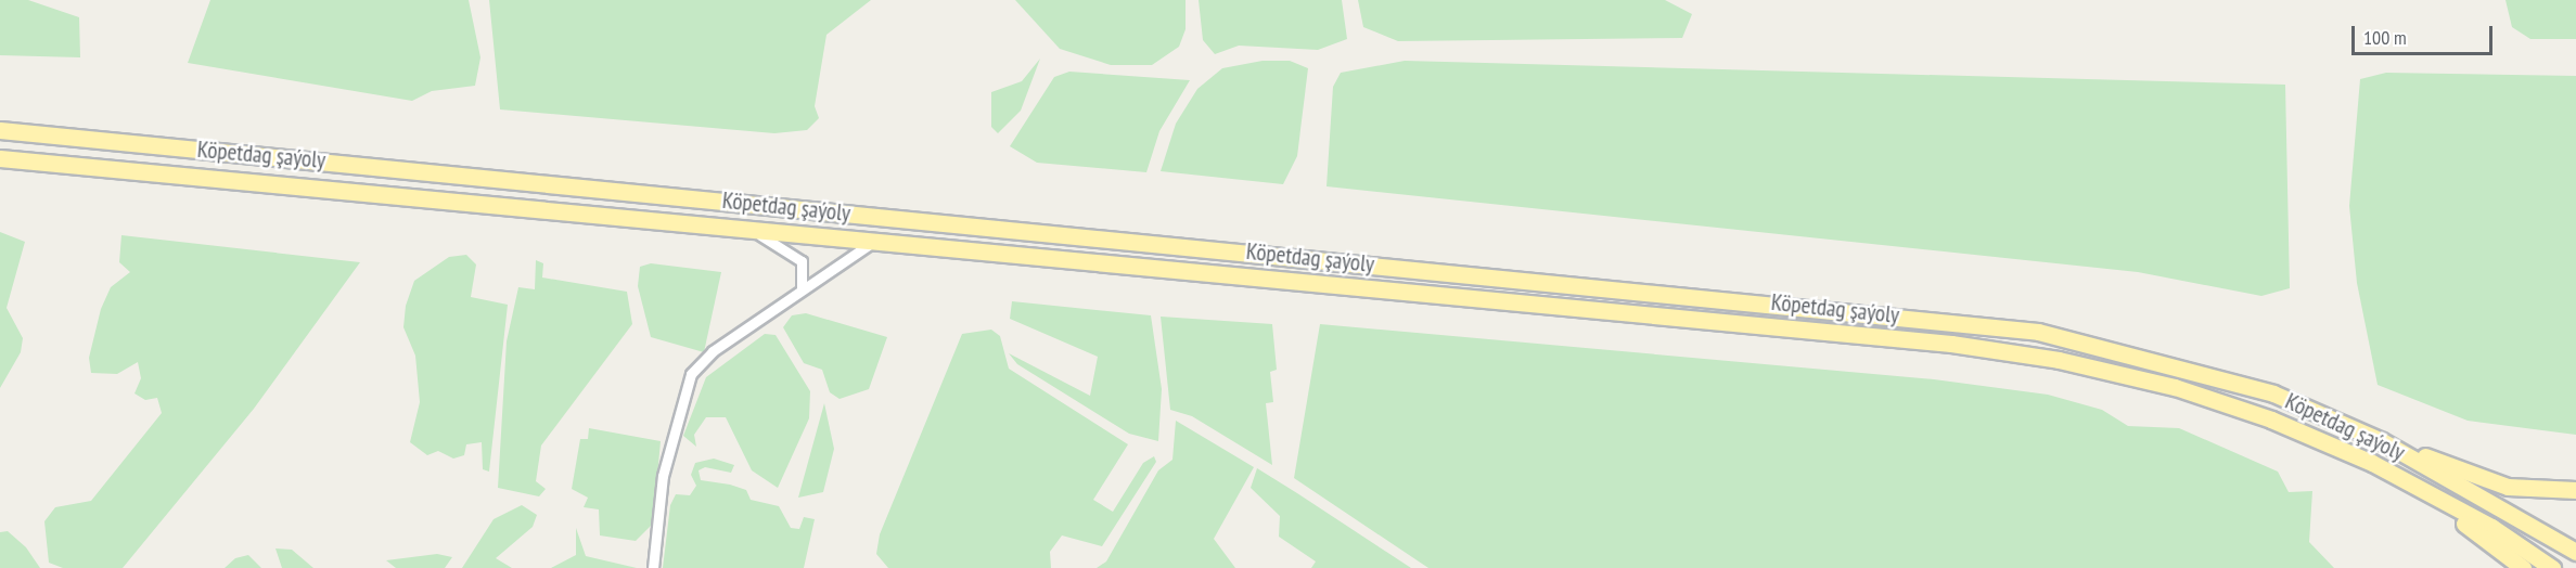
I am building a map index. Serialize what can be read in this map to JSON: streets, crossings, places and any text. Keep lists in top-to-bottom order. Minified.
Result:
{"streets":{"main road":["Köpetdag şaýoly"]},"scale_bar":"100 m"}
